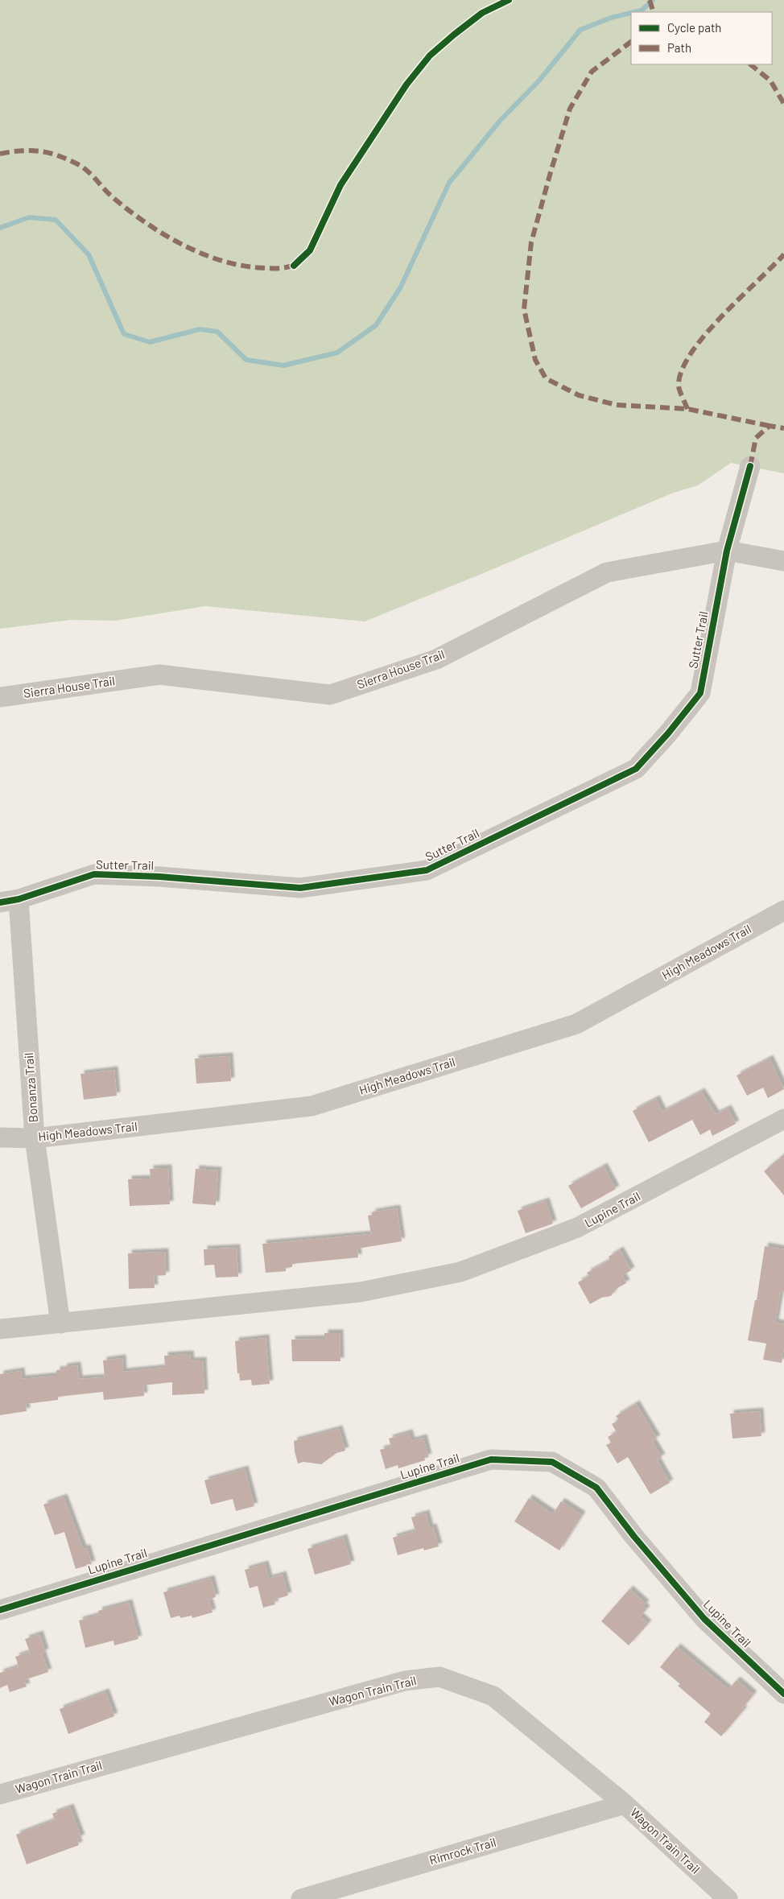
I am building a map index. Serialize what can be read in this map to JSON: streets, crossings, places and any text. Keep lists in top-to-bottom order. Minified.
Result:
{"streets":{"street":["Sutter Trail","Sierra House Trail","High Meadows Trail","Bonanza Trail","Lupine Trail","Wagon Train Trail","Rimrock Trail"]},"crossings":[["Sutter Trail","Sierra House Trail"],["Sutter Trail","Bonanza Trail"],["High Meadows Trail","Bonanza Trail"],["Bonanza Trail","Lupine Trail"],["Wagon Train Trail","Rimrock Trail"]],"legend":["Cycle path","Path"]}
